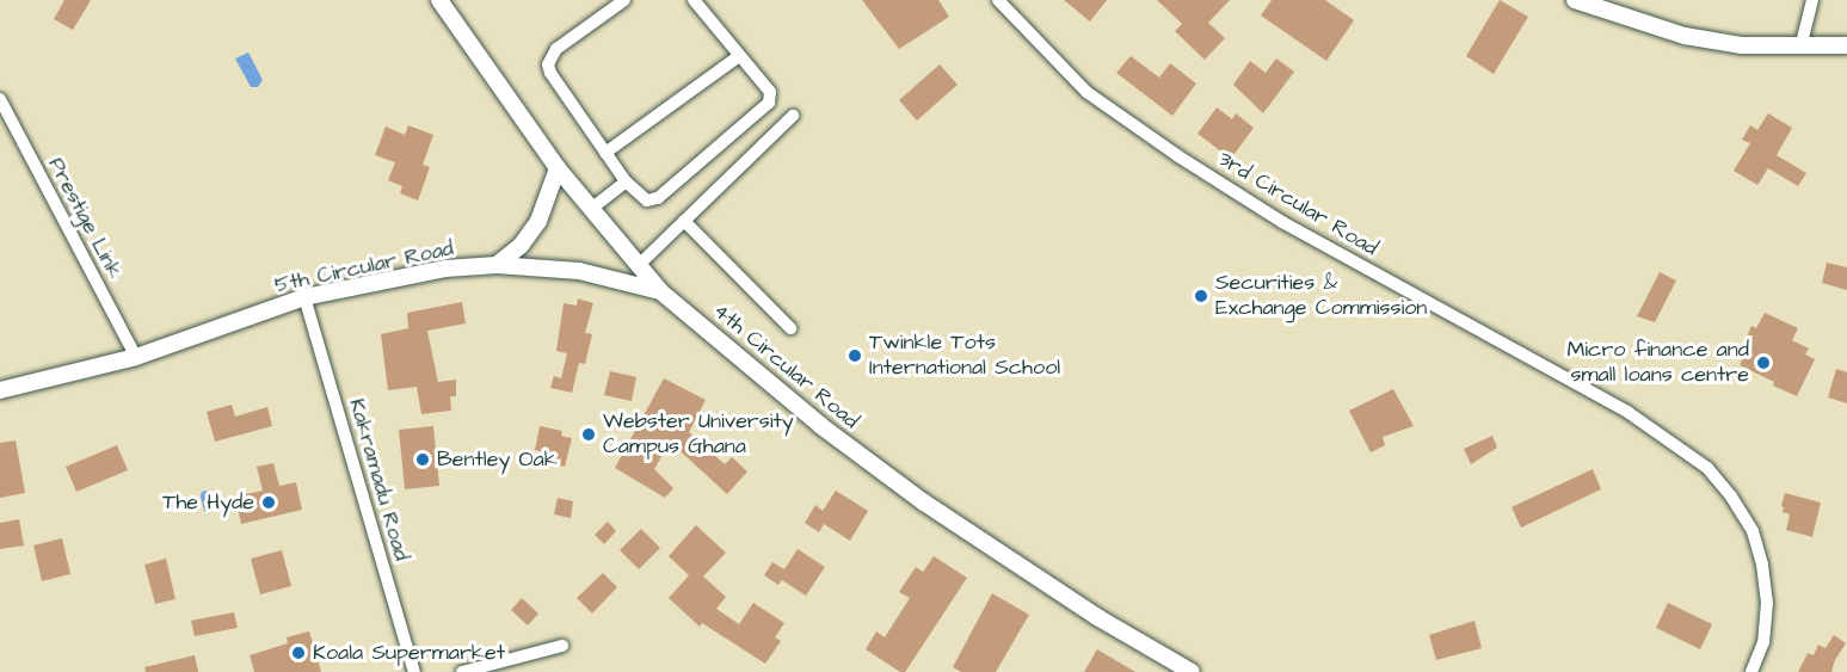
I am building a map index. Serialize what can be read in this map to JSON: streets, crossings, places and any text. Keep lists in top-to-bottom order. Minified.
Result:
{"streets":{"street":["3rd Circular Road","Prestige Link","5th Circular Road","4th Circular Road","Kakramadu Road"]},"crossings":[["Prestige Link","5th Circular Road"],["5th Circular Road","4th Circular Road"],["5th Circular Road","Kakramadu Road"]],"places":["Securities & Exchange Commission","Twinkle Tots International School","Micro finance and small loans centre","Webster University Campus Ghana","Bentley Oak","The Hyde","Koala Supermarket"]}
